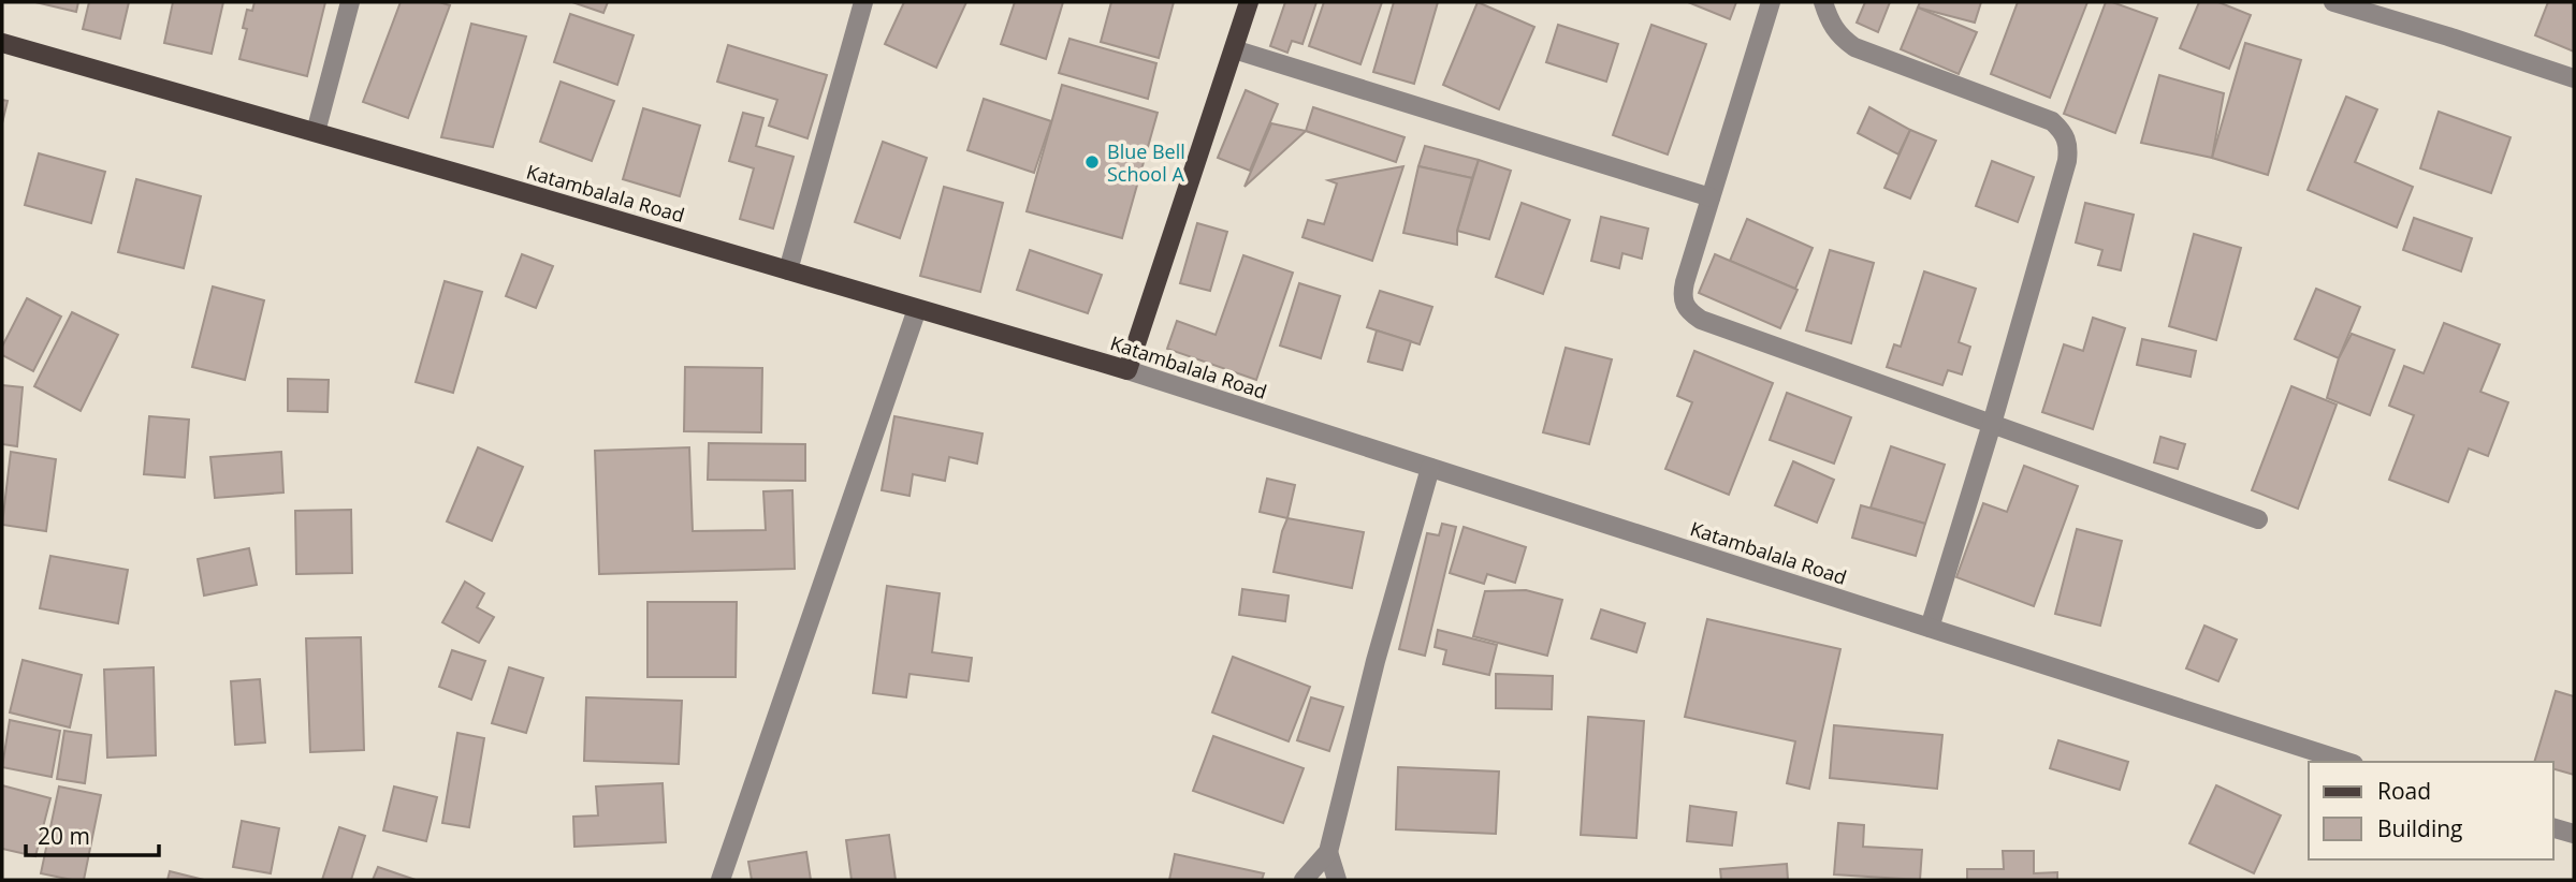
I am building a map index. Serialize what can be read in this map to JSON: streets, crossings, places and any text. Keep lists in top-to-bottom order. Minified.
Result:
{"streets":{"main road":["Katambalala Road"]},"places":["Blue Bell School A"],"legend":["Road","Building"],"scale_bar":"20 m"}
